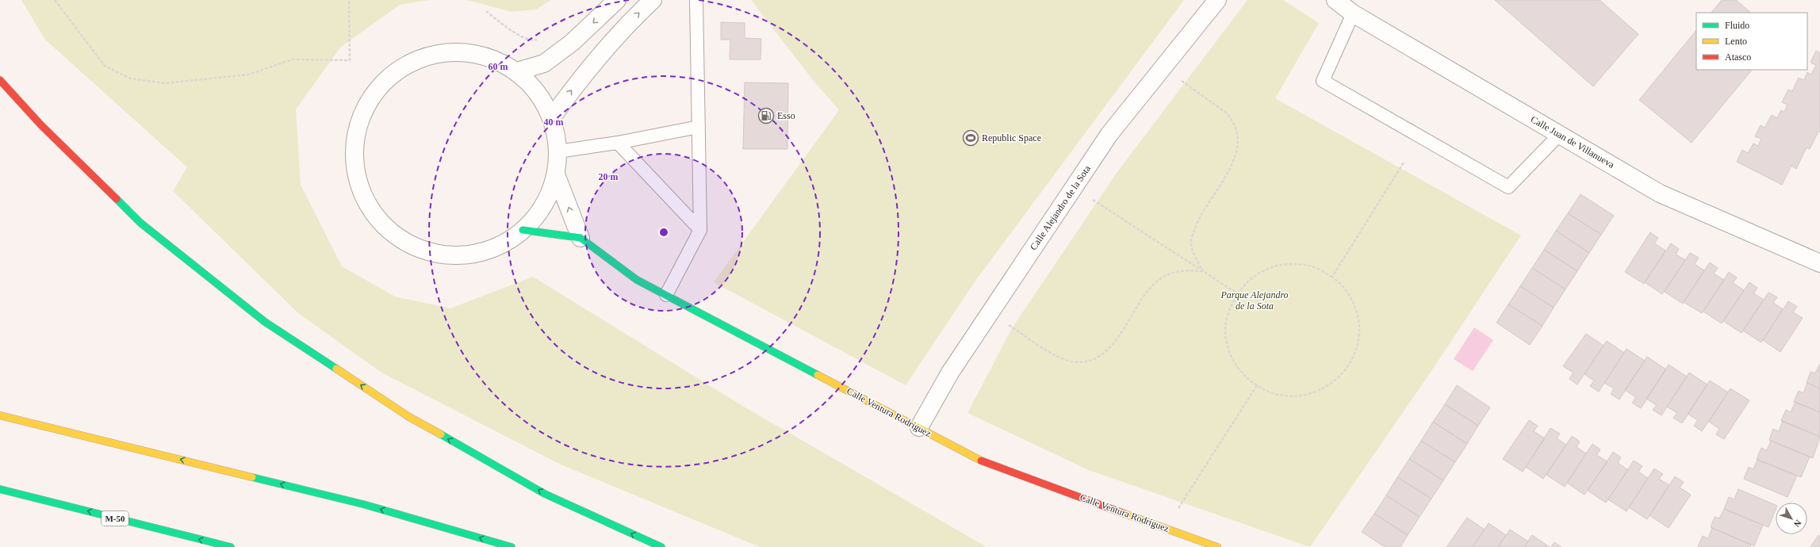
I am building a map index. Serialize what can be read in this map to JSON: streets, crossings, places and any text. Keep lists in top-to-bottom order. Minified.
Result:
{"streets":{"main road":["Calle Ventura Rodríguez","M-50"],"street":["Calle Juan de Villanueva","Calle Alejandro de la Sota"]},"crossings":[["Calle Alejandro de la Sota","Calle Ventura Rodríguez"]],"parks":["Parque Alejandro de la Sota"],"places":{"fuel station":["Esso"],"sports":["Republic Space"]},"legend":["Fluido","Lento","Atasco"],"north":"bottom right","rings":["60 m","40 m","20 m"]}
